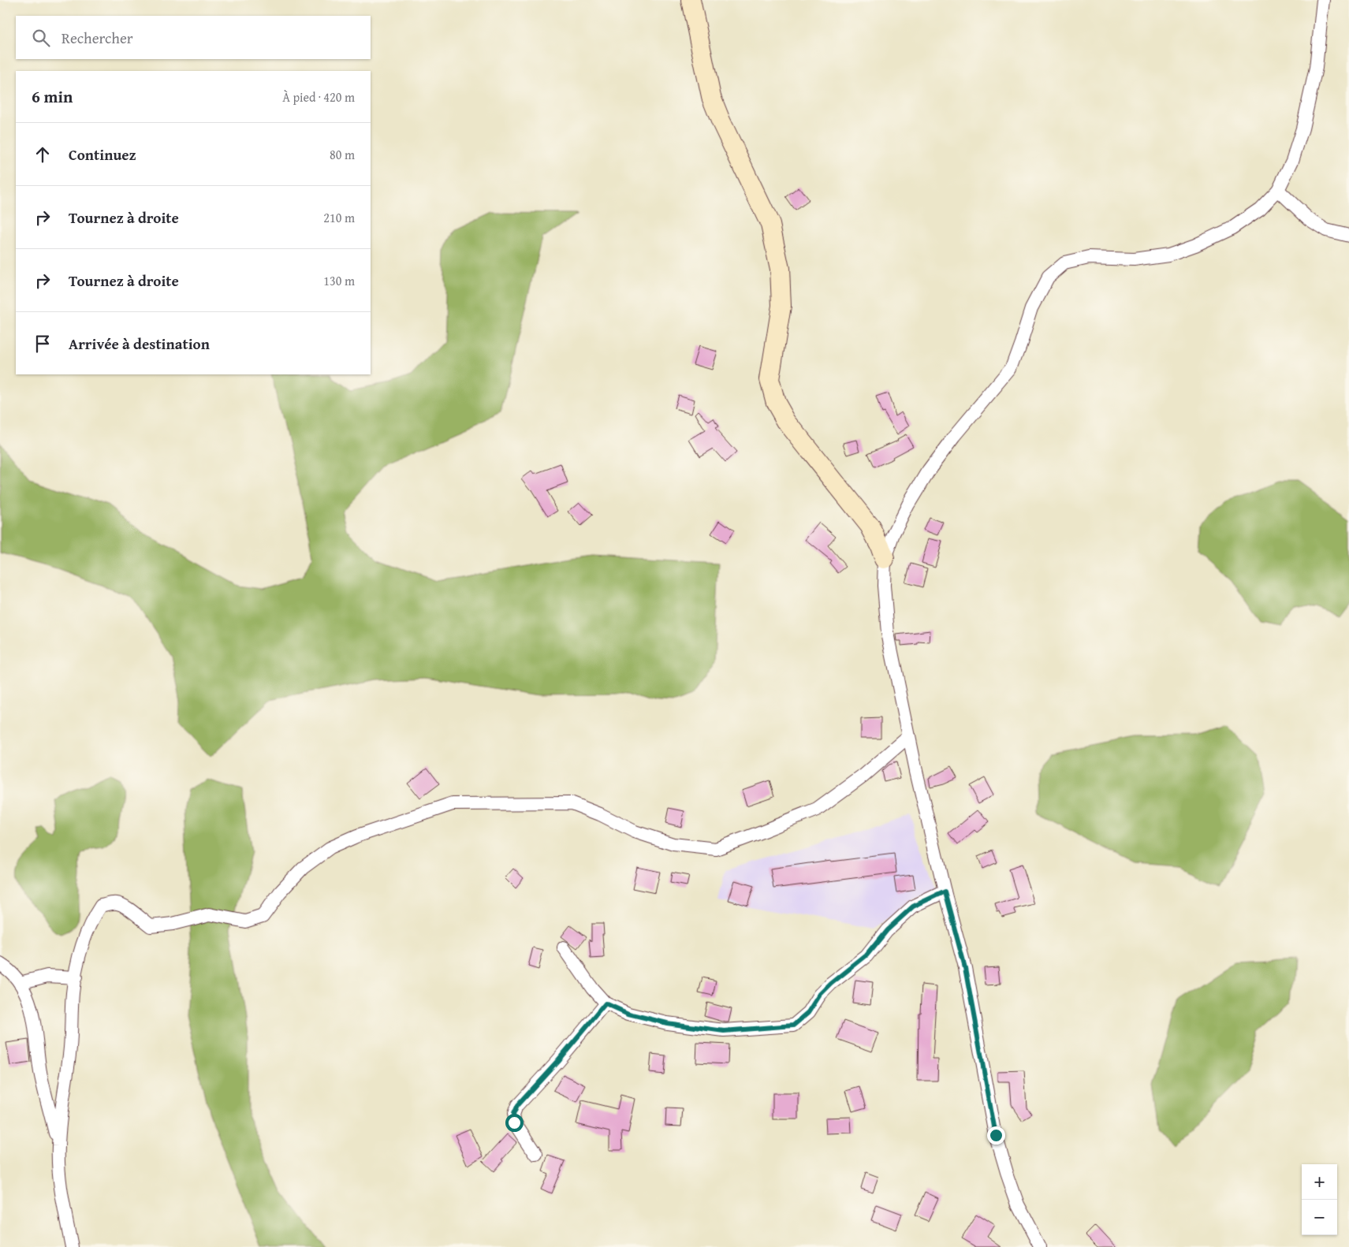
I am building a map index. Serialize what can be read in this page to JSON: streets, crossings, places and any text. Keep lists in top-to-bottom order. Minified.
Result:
{"page":{"search":"Rechercher","heading":["6 min","À pied · 420 m"],"list":[["Continuez","80 m"],["Tournez à droite","210 m"],["Tournez à droite","130 m"],"Arrivée à destination"],"map_buttons":["+","−"]}}
